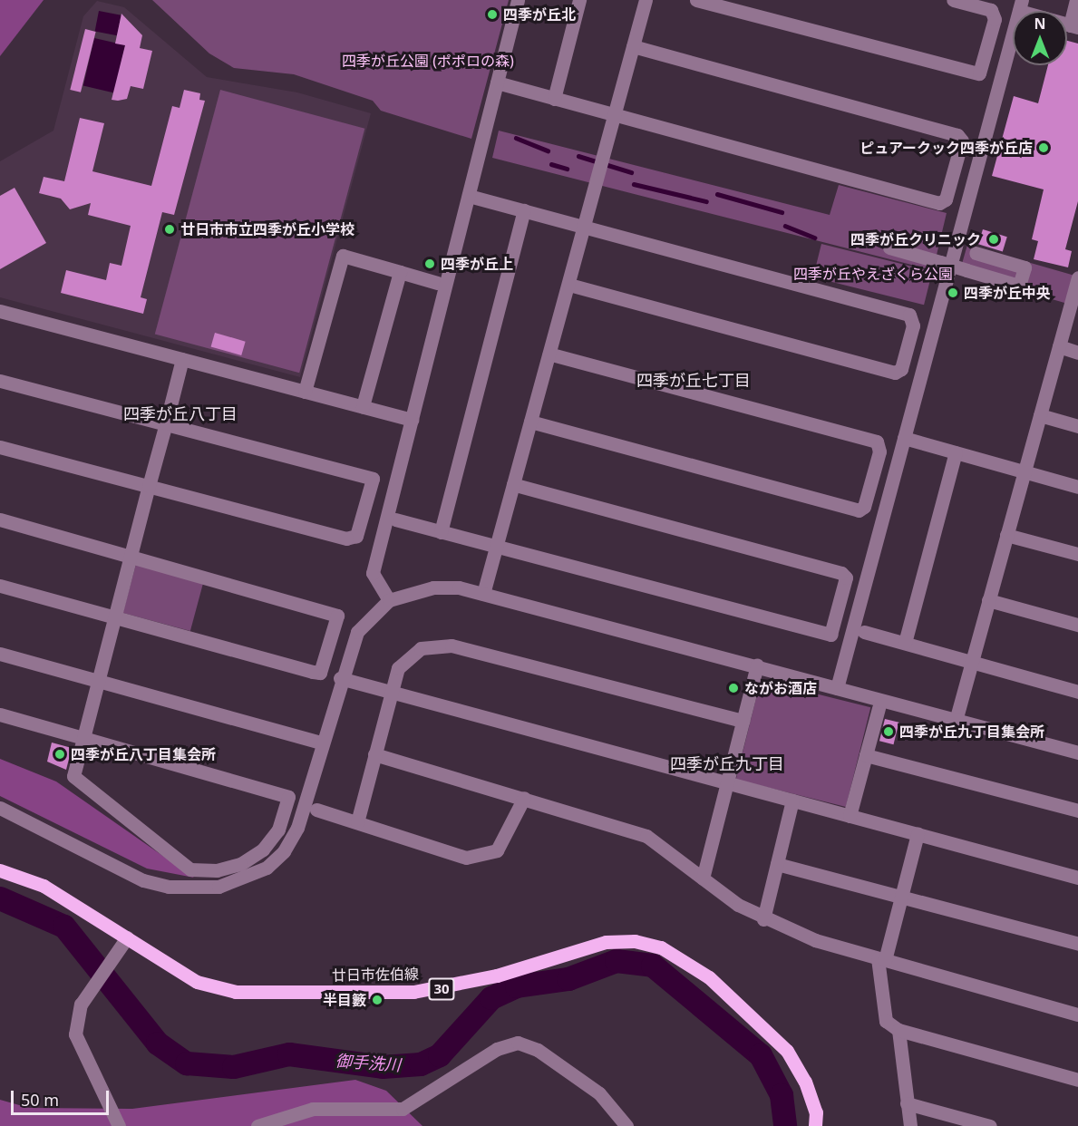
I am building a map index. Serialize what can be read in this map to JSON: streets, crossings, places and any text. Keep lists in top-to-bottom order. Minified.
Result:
{"streets":{"main road":["廿日市佐伯線","30"]},"districts":["四季が丘七丁目","四季が丘八丁目","四季が丘九丁目"],"water":["御手洗川"],"parks":["四季が丘公園 (ポポロの森)","四季が丘やえざくら公園"],"places":["四季が丘北","ピュアークック四季が丘店","廿日市市立四季が丘小学校","四季が丘クリニック","四季が丘上","四季が丘中央","ながお酒店","四季が丘九丁目集会所","四季が丘八丁目集会所","半目籔"],"scale_bar":"50 m","north":"top"}
